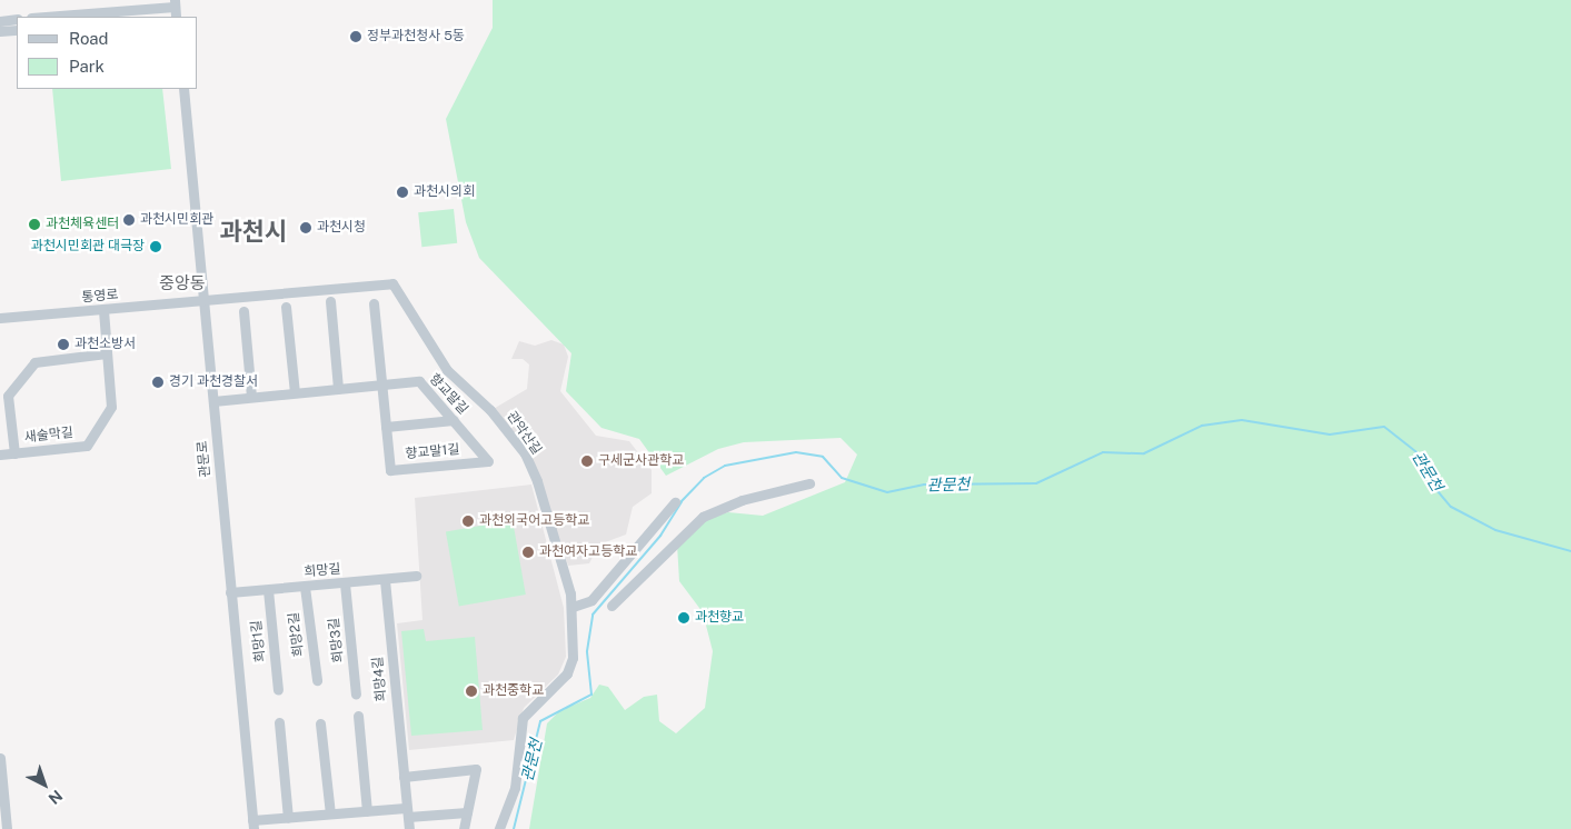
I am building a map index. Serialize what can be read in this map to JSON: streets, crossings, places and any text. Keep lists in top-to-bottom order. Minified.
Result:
{"streets":{"street":["통영로","향교말길","관악산길","새술막길","향교말1길","관문로","희망길","희망2길","희망3길","희망1길","희망4길"]},"crossings":[["통영로","관악산길"],["통영로","새술막길"],["통영로","관문로"],["향교말길","향교말1길"],["향교말길","관문로"],["관악산길","관문로"],["관문로","희망길"],["희망길","희망2길"],["희망길","희망3길"],["희망길","희망1길"],["희망길","희망4길"]],"districts":["과천시","중앙동"],"water":["관문천"],"places":["정부과천청사 5동","과천시의회","과천시민회관","과천체육센터","과천시청","과천시민회관 대극장","과천소방서","경기 과천경찰서","구세군사관학교","과천외국어고등학교","과천여자고등학교","과천향교","과천중학교"],"legend":["Road","Park"],"north":"bottom right"}
